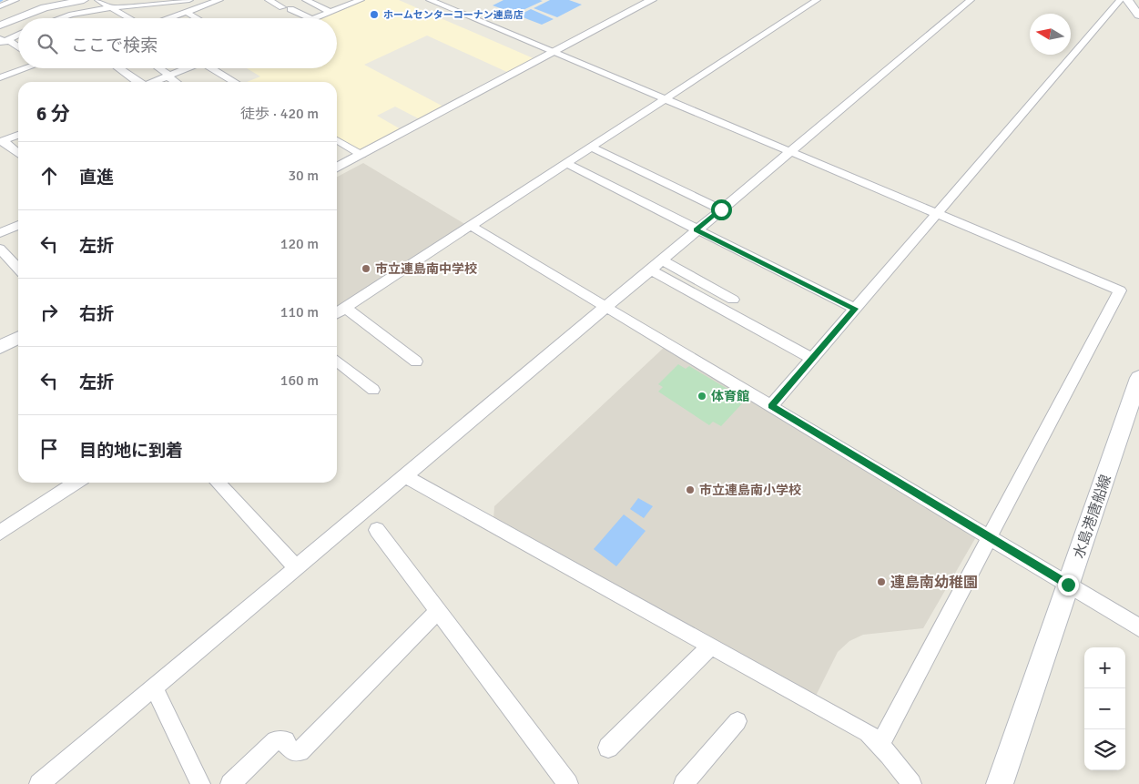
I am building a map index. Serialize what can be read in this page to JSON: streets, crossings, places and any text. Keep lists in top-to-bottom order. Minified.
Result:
{"streets":{"main road":["水島港唐船線"]},"places":["ホームセンターコーナン連島店","市立連島南中学校","体育館","市立連島南小学校","連島南幼稚園"],"north":"left","page":{"search":"ここで検索","heading":["6 分","徒歩 · 420 m"],"list":[["直進","30 m"],["左折","120 m"],["右折","110 m"],["左折","160 m"],"目的地に到着"],"map_buttons":["+","−"]}}
